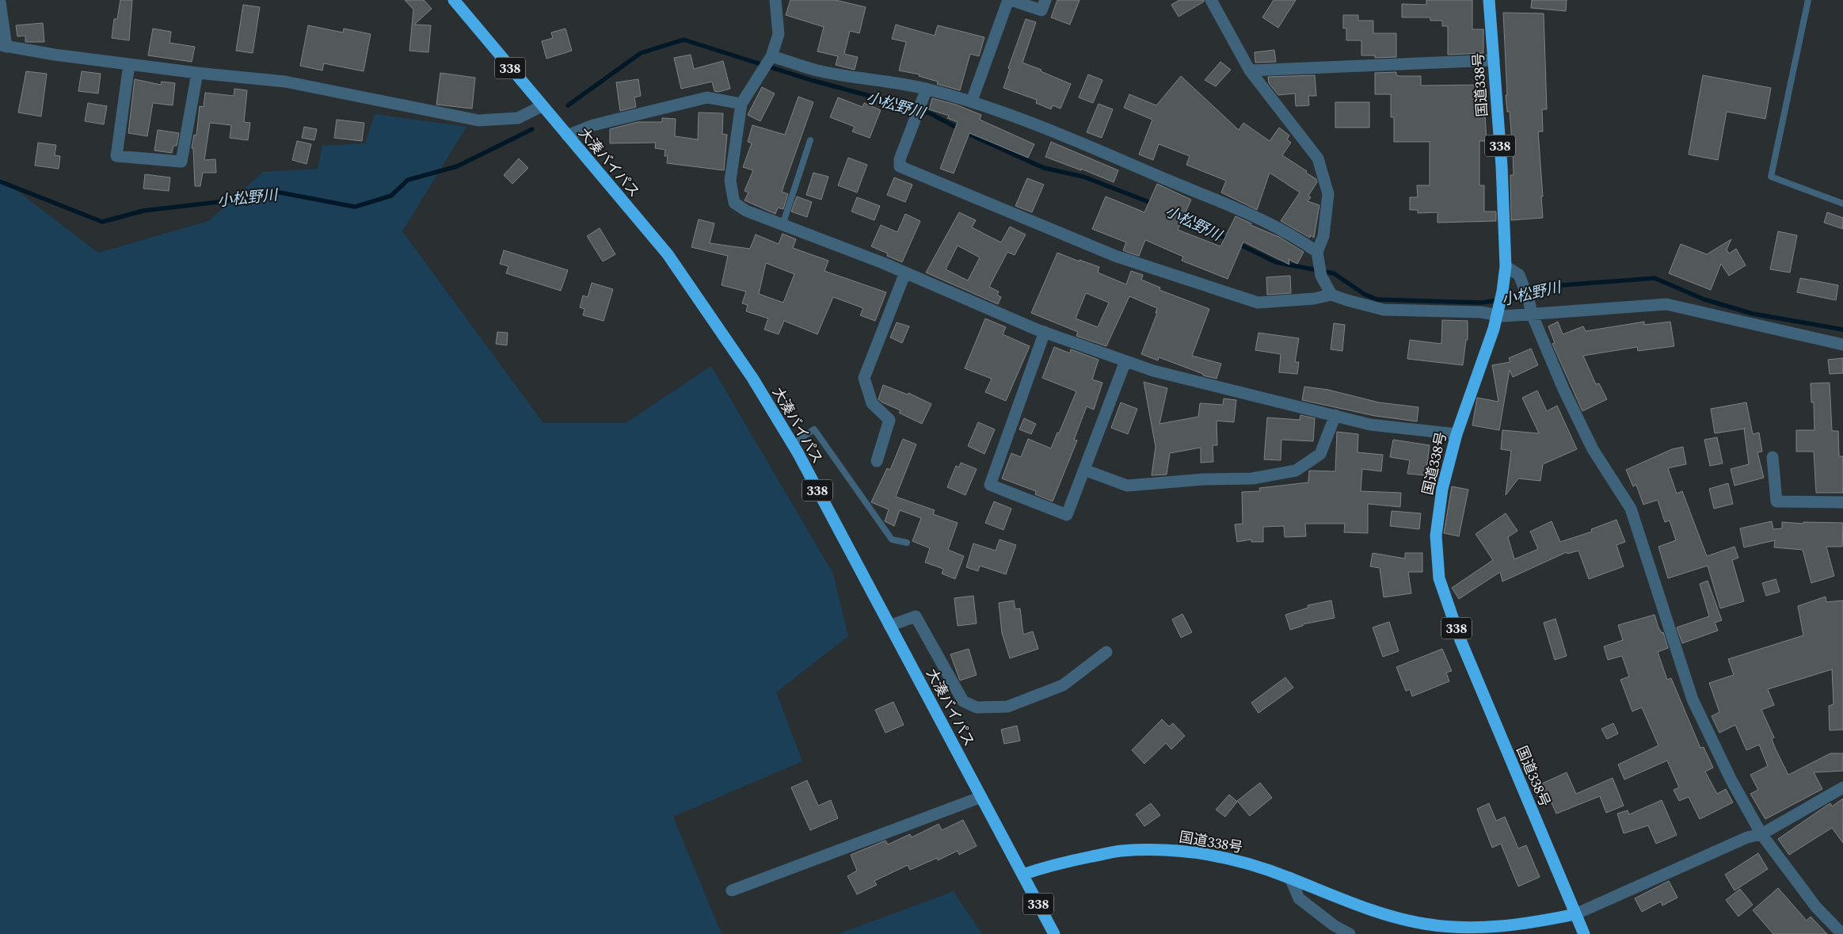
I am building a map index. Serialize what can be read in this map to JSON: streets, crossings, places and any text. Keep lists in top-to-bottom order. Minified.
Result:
{"streets":{"highway":["338","国道338号","大湊バイパス"]},"crossings":[["国道338号","大湊バイパス"]],"water":["小松野川"]}
